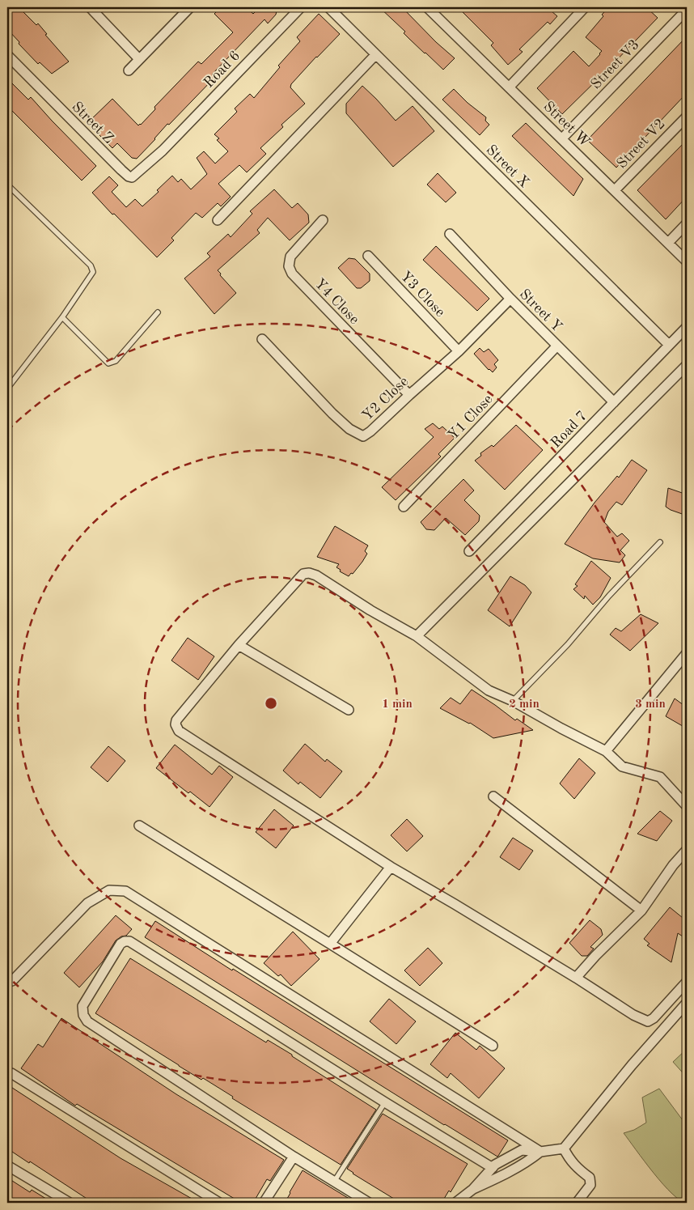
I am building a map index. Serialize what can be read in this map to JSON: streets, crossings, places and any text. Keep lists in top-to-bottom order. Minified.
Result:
{"streets":{"street":["Street V3","Road 6","Street Z","Street W","Street V2","Street X","Y3 Close","Y4 Close","Street Y","Y2 Close","Y1 Close","Road 7"]},"crossings":[["Street V3","Street W"],["Road 6","Street Z"],["Street W","Street V2"],["Street X","Road 7"],["Y3 Close","Y2 Close"],["Y4 Close","Y2 Close"],["Street Y","Y2 Close"],["Street Y","Y1 Close"],["Street Y","Road 7"]],"rings":["1 min","2 min","3 min"]}
